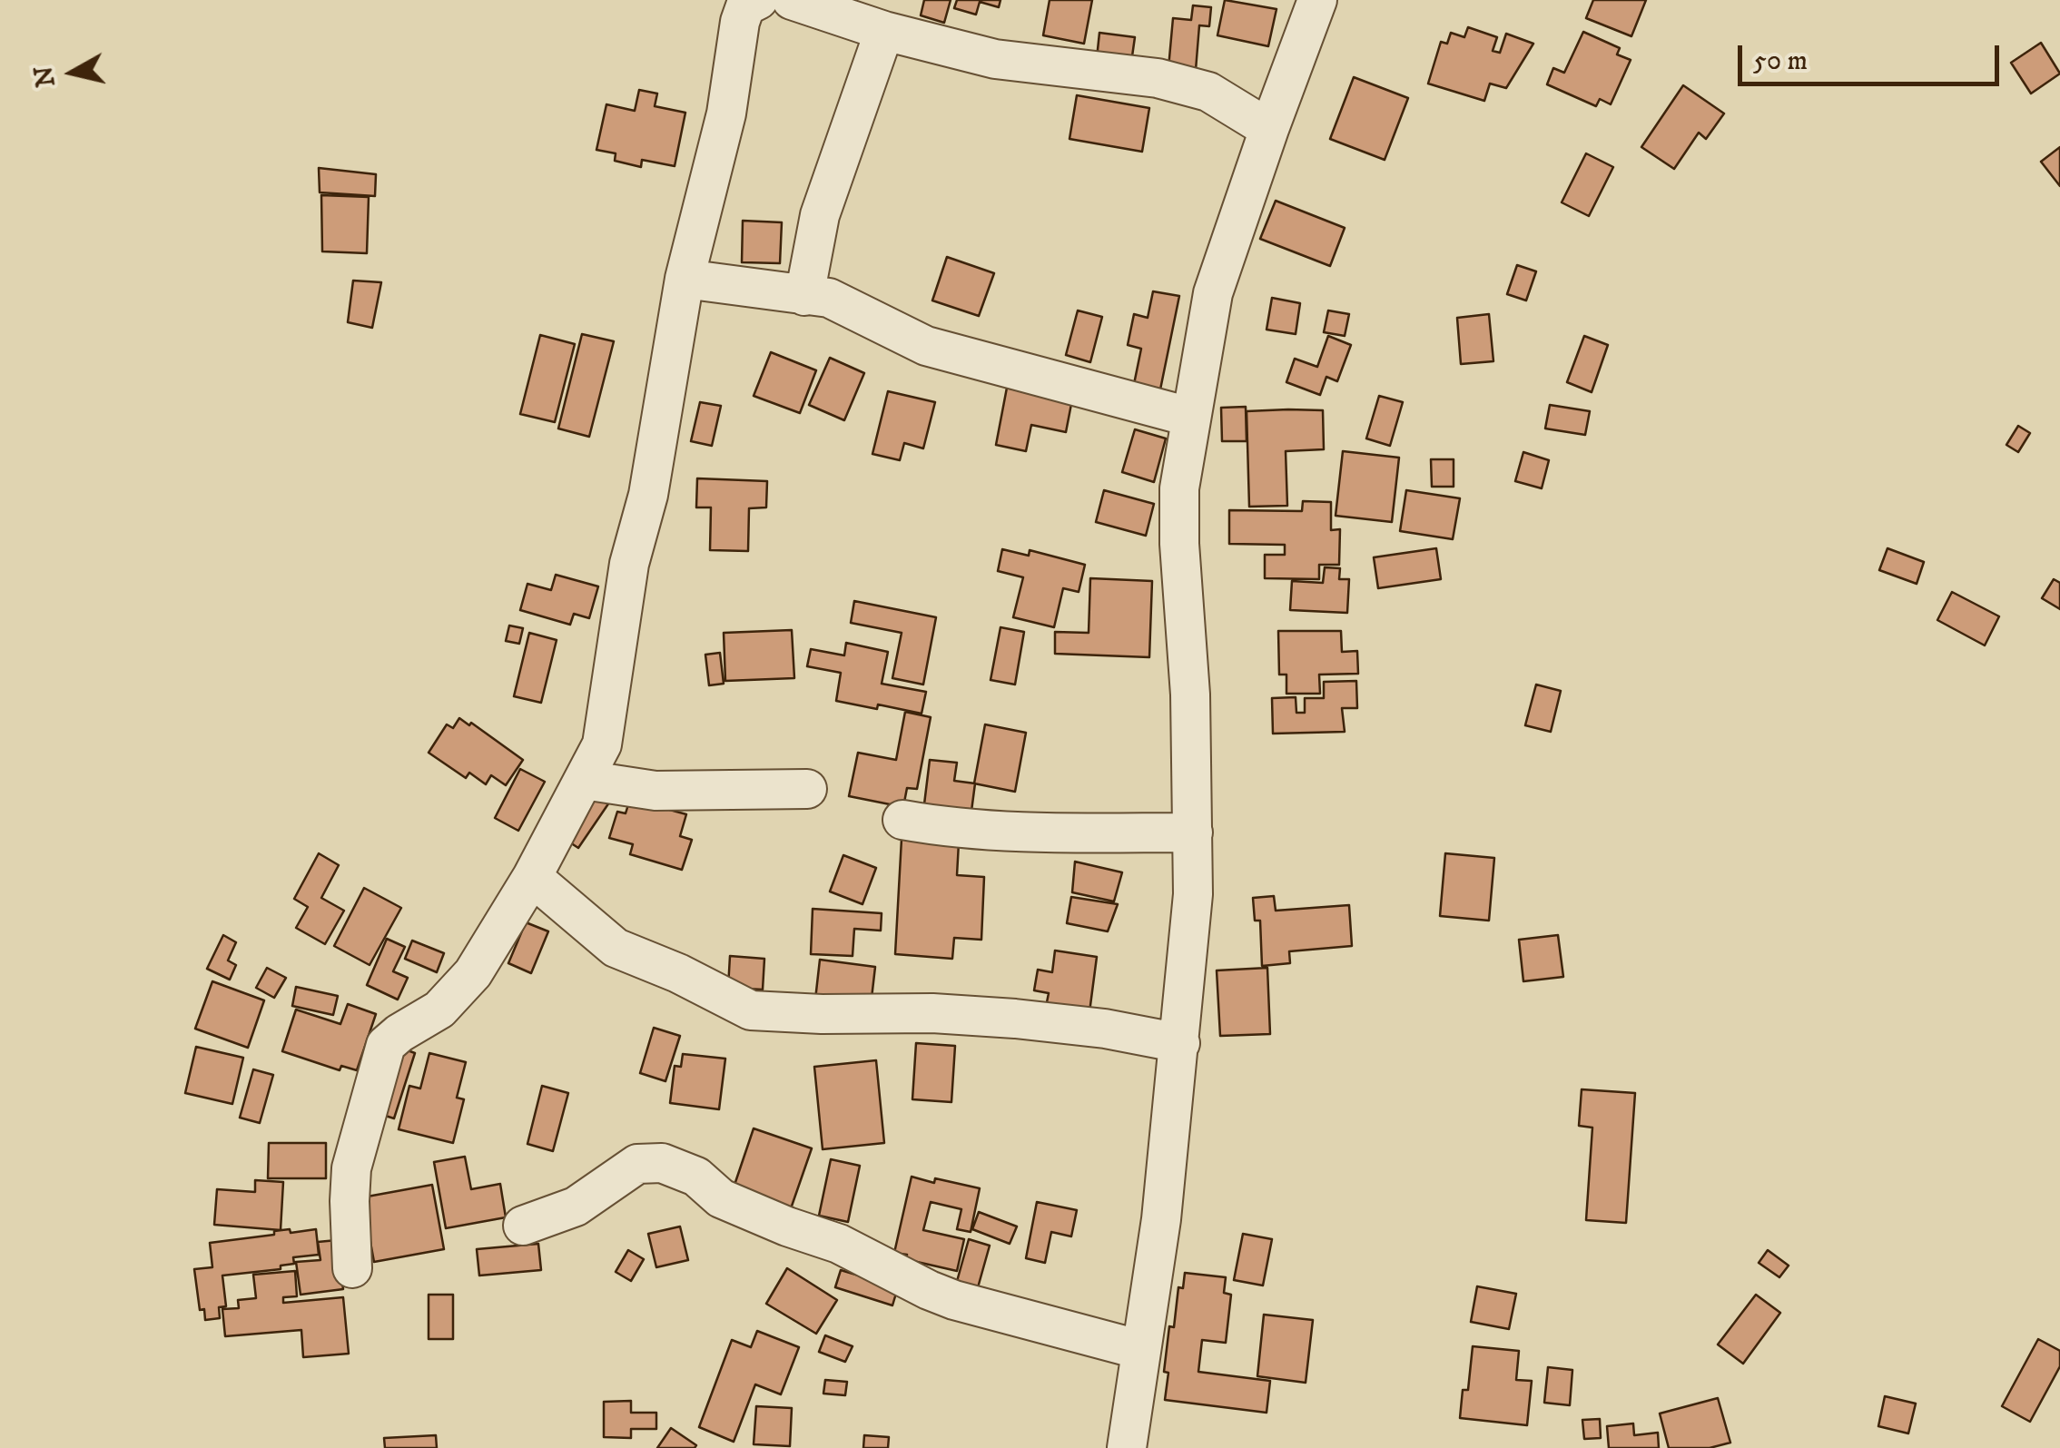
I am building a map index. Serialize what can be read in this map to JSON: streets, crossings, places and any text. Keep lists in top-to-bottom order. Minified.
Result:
{"scale_bar":"50 m","north":"left"}
